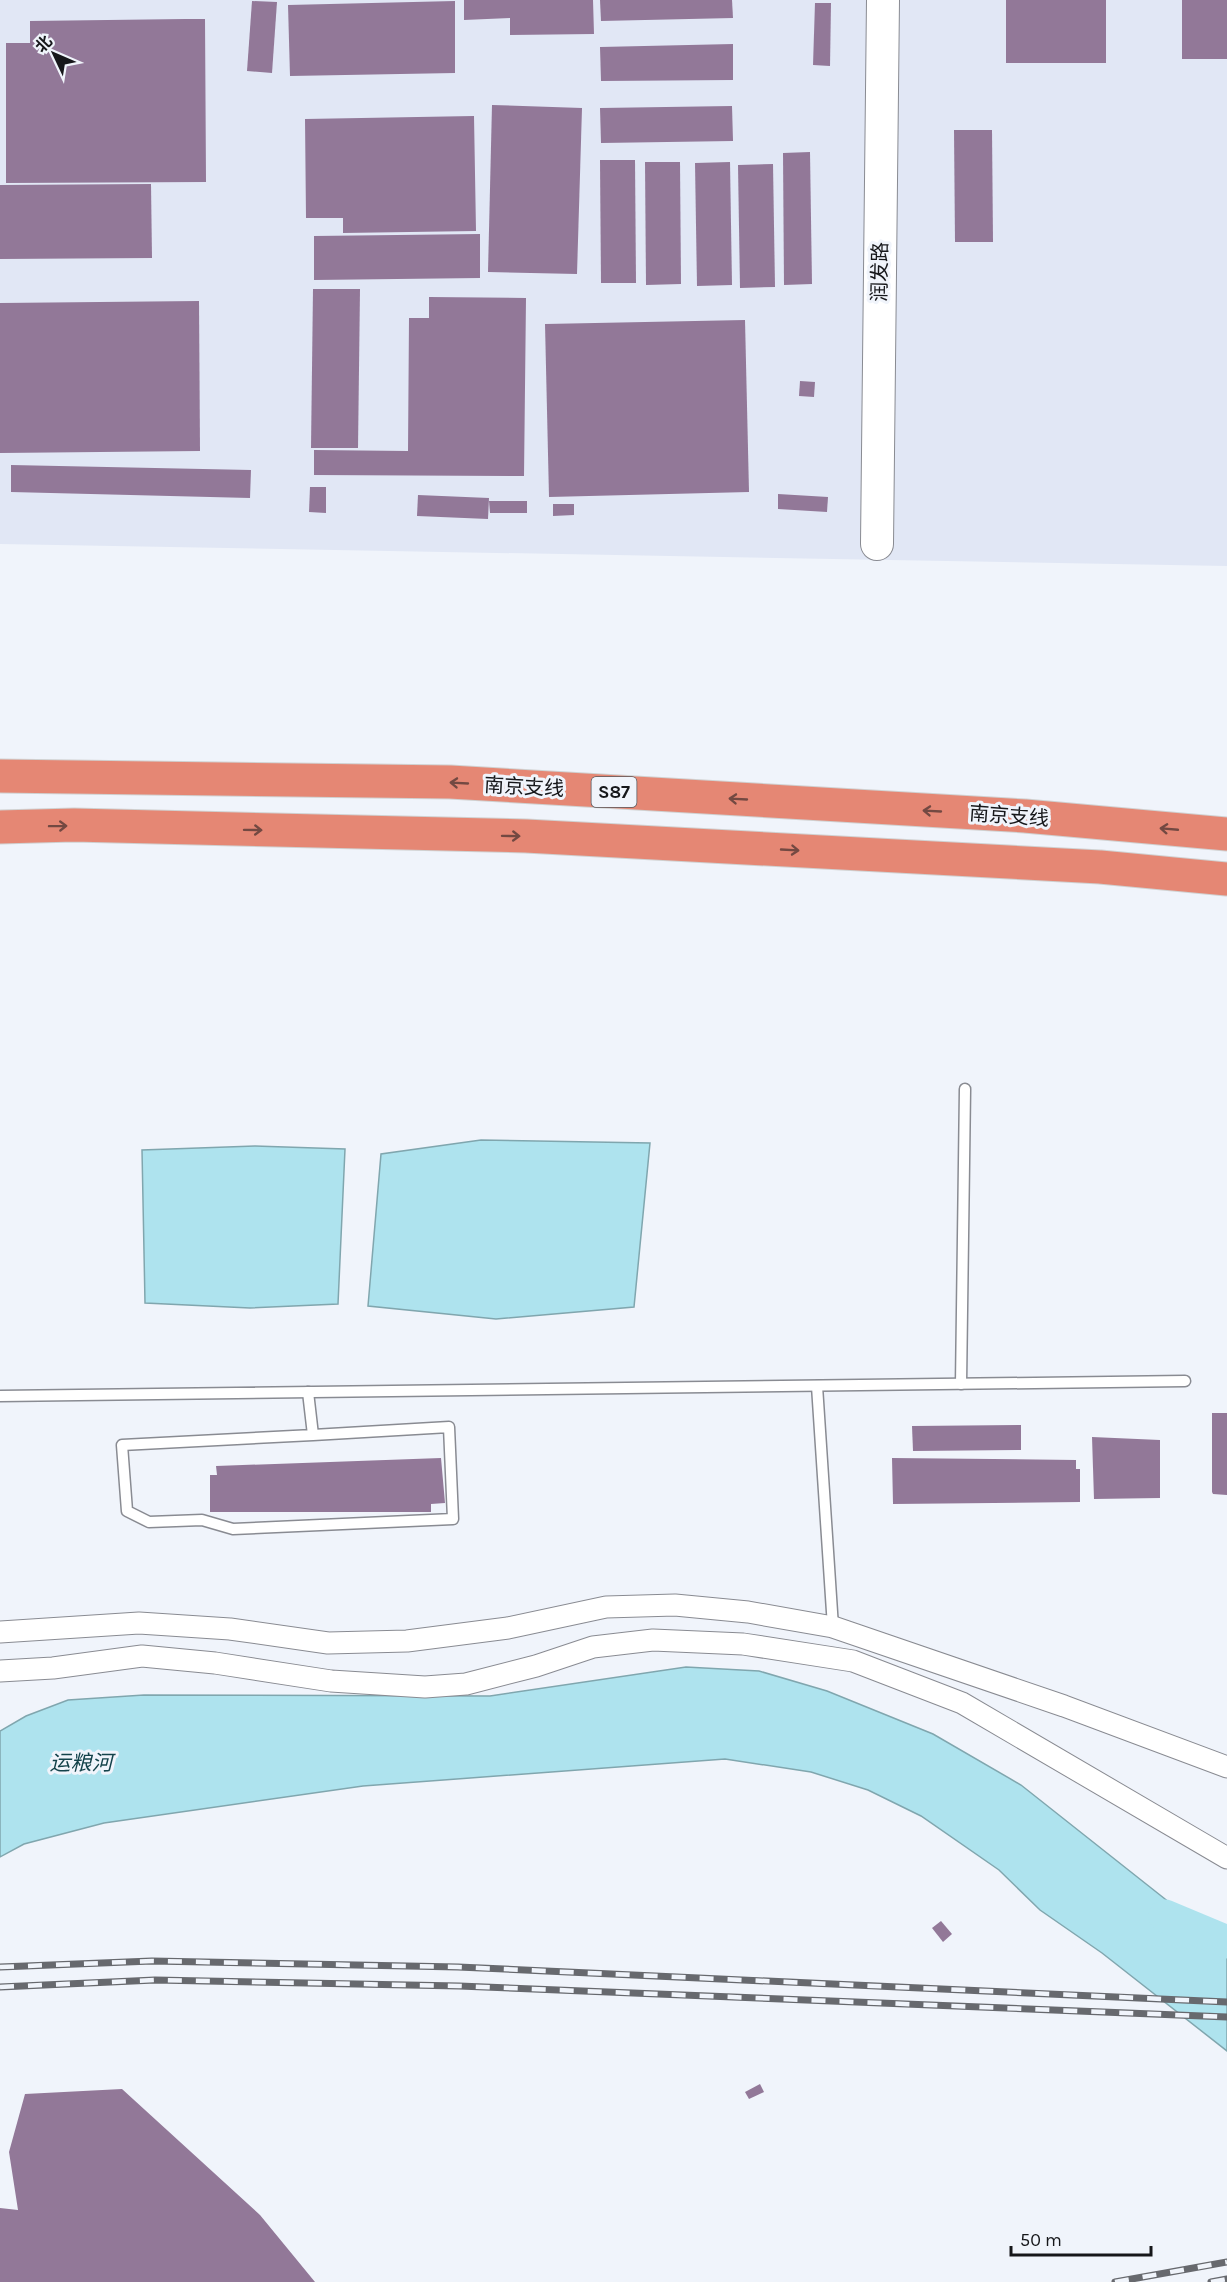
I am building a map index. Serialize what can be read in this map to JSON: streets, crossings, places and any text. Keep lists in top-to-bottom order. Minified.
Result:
{"streets":{"highway":["南京支线","S87"],"street":["润发路"]},"water":["运粮河"],"scale_bar":"50 m","north":"top left"}
